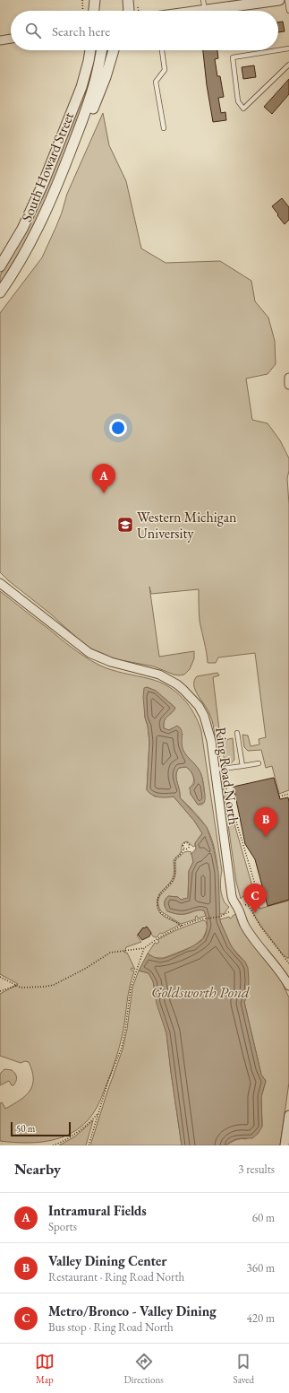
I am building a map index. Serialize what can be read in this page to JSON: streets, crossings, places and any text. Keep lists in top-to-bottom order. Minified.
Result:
{"streets":{"street":["South Howard Street","Ring Road North"]},"water":["Goldsworth Pond"],"places":{"school or university":["Western Michigan University"]},"scale_bar":"50 m","page":{"search":"Search here","pins":["A","B","C"],"scale":"50 m","heading":["Nearby","3 results"],"list":[{"mark":"A","name":"Intramural Fields","note":"Sports","value":"60 m"},{"mark":"B","name":"Valley Dining Center","note":"Restaurant · Ring Road North","value":"360 m"},{"mark":"C","name":"Metro/Bronco - Valley Dining","note":"Bus stop · Ring Road North","value":"420 m"}],"nav":["Map","Directions","Saved"]}}
